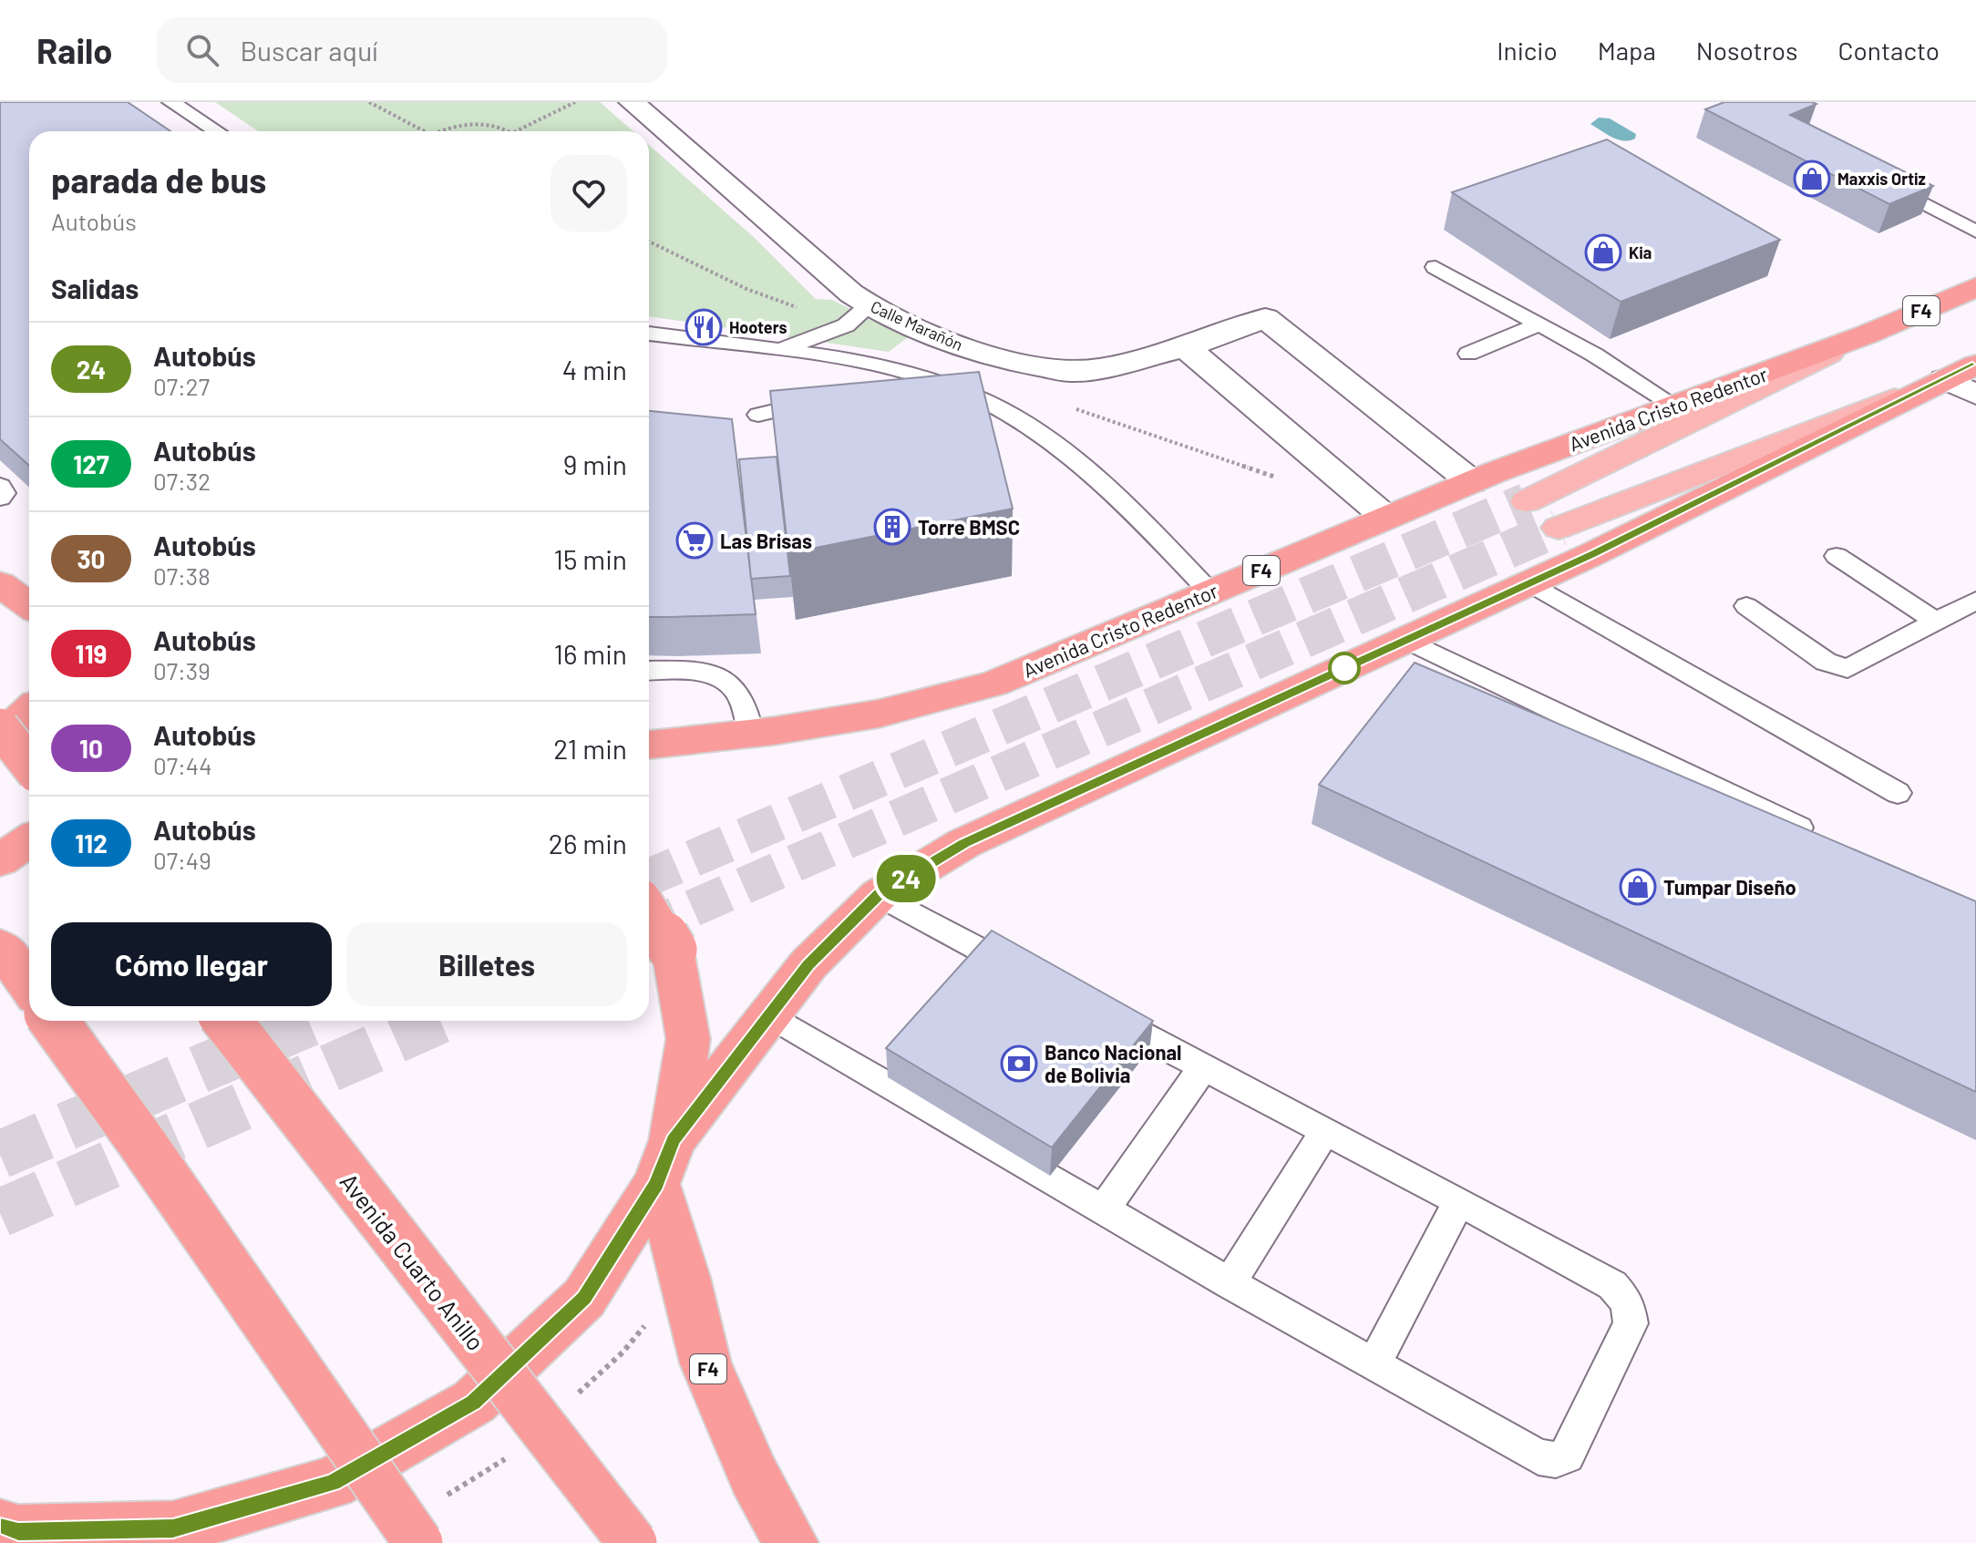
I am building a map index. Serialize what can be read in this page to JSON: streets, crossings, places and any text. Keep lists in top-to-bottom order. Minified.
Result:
{"streets":{"highway":["F4","Avenida Cristo Redentor","Avenida Cuarto Anillo"],"street":["Calle Marañón"]},"crossings":[["Calle Marañón","Avenida Cristo Redentor"]],"places":{"shop":["Maxxis Ortiz","Kia","Tumpar Diseño"],"restaurant":["Hooters"],"building":["Torre BMSC"],"supermarket":["Las Brisas"],"bank":["Banco Nacional de Bolivia"]},"lines":["bus line 24"],"page":{"header":"Railo","search":"Buscar aquí","nav":["Inicio","Mapa","Nosotros","Contacto"],"on_map":"24","heading":[["parada de bus","Autobús"],"Salidas"],"list":[{"mark":"24","name":"Autobús","note":"07:27","value":"4 min"},{"mark":"127","name":"Autobús","note":"07:32","value":"9 min"},{"mark":"30","name":"Autobús","note":"07:38","value":"15 min"},{"mark":"119","name":"Autobús","note":"07:39","value":"16 min"},{"mark":"10","name":"Autobús","note":"07:44","value":"21 min"},{"mark":"112","name":"Autobús","note":"07:49","value":"26 min"}],"buttons":["Cómo llegar","Billetes"]}}
